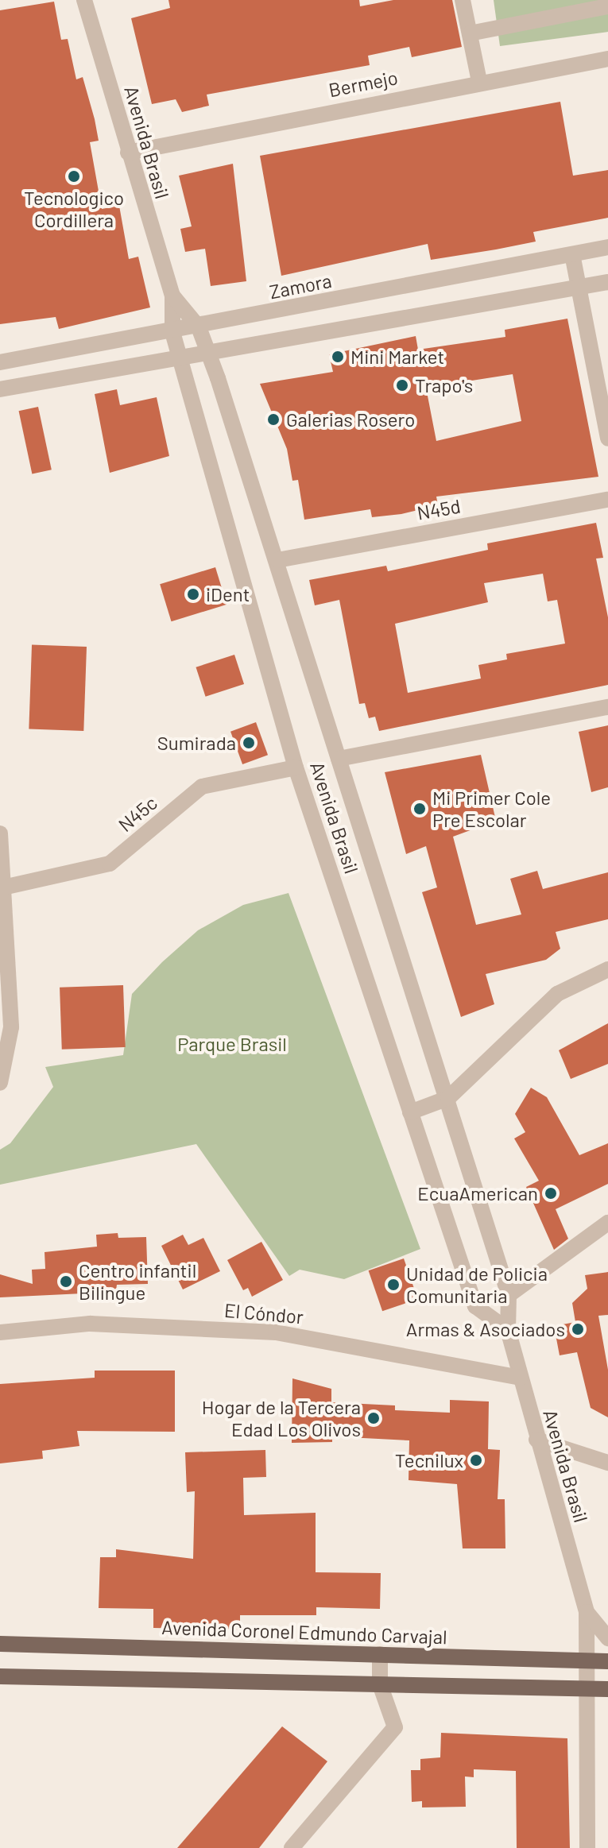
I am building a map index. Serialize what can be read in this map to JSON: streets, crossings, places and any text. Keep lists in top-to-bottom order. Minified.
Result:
{"streets":{"main road":["Avenida Coronel Edmundo Carvajal"],"street":["Bermejo","Avenida Brasil","Zamora","N45d","N45c","El Cóndor"]},"crossings":[["Bermejo","Avenida Brasil"],["Avenida Brasil","Zamora"],["Avenida Brasil","N45d"],["Avenida Brasil","N45c"],["Avenida Brasil","El Cóndor"],["Avenida Brasil","Avenida Coronel Edmundo Carvajal"]],"parks":["Parque Brasil"],"places":["Tecnologico Cordillera","Mini Market","Trapo's","Galerias Rosero","iDent","Sumirada","Mi Primer Cole Pre Escolar","EcuaAmerican","Centro infantil Bilingue","Unidad de Policia Comunitaria","Armas & Asociados","Hogar de la Tercera Edad Los Olivos","Tecnilux"]}
